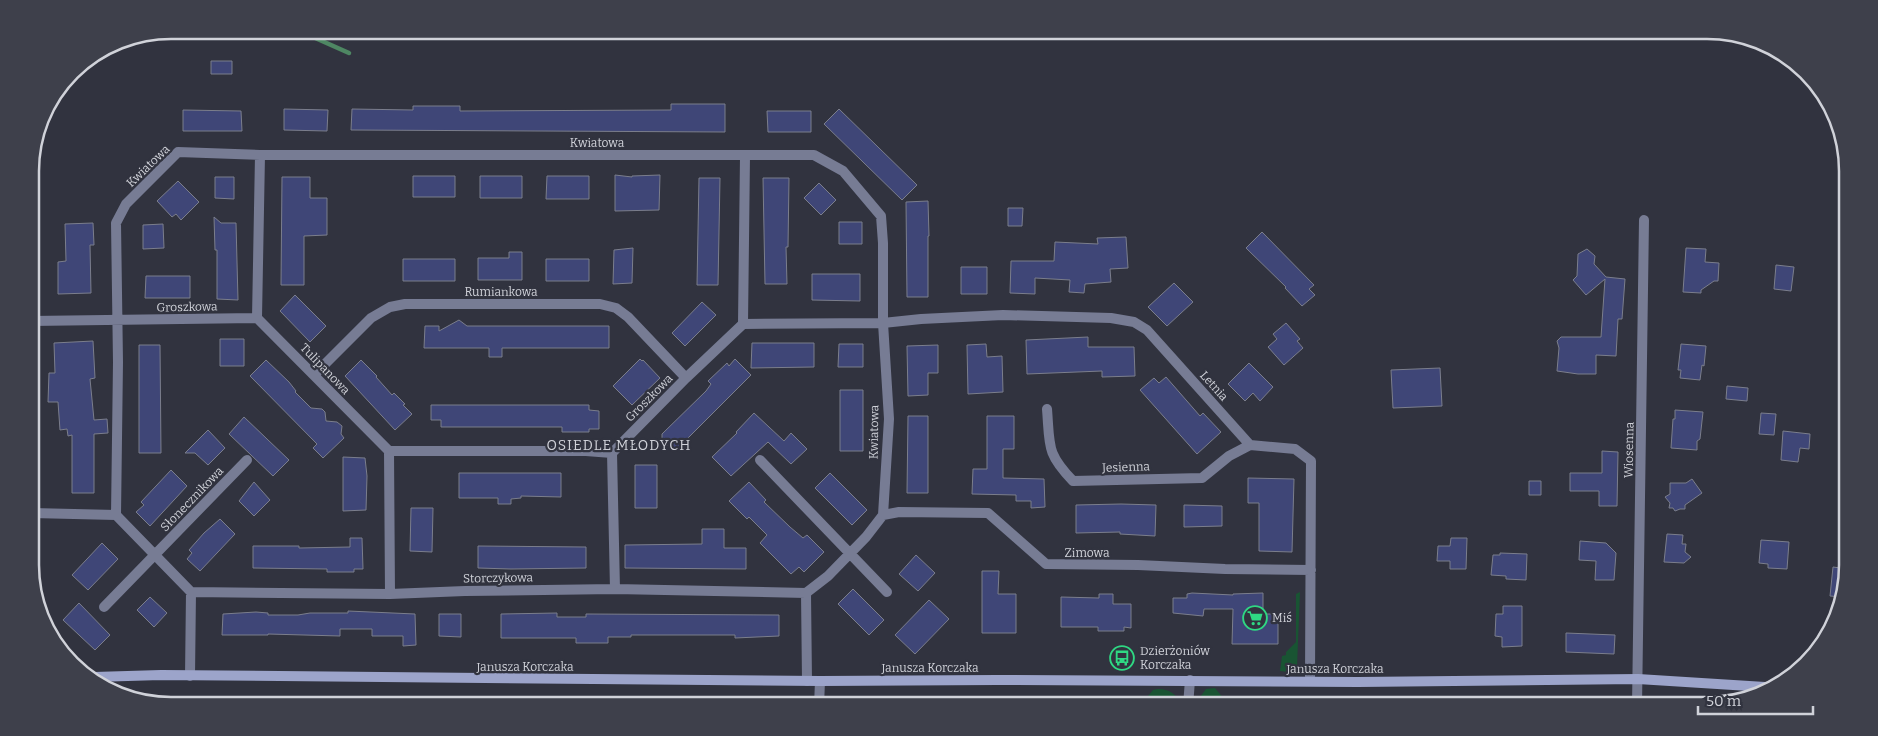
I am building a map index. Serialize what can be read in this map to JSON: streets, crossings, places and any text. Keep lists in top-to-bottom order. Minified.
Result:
{"streets":{"street":["Kwiatowa","Rumiankowa","Groszkowa","Tulipanowa","Letnia","Wiosenna","Jesienna","Słonecznikowa","Zimowa","Storczykowa","Janusza Korczaka"]},"crossings":[["Kwiatowa","Groszkowa"],["Kwiatowa","Letnia"],["Kwiatowa","Zimowa"],["Rumiankowa","Groszkowa"],["Rumiankowa","Tulipanowa"],["Groszkowa","Tulipanowa"],["Letnia","Jesienna"],["Wiosenna","Janusza Korczaka"]],"districts":["OSIEDLE MŁODYCH"],"places":{"supermarket":["Miś"],"bus stop":["Dzierżoniów Korczaka"]},"scale_bar":"50 m"}
